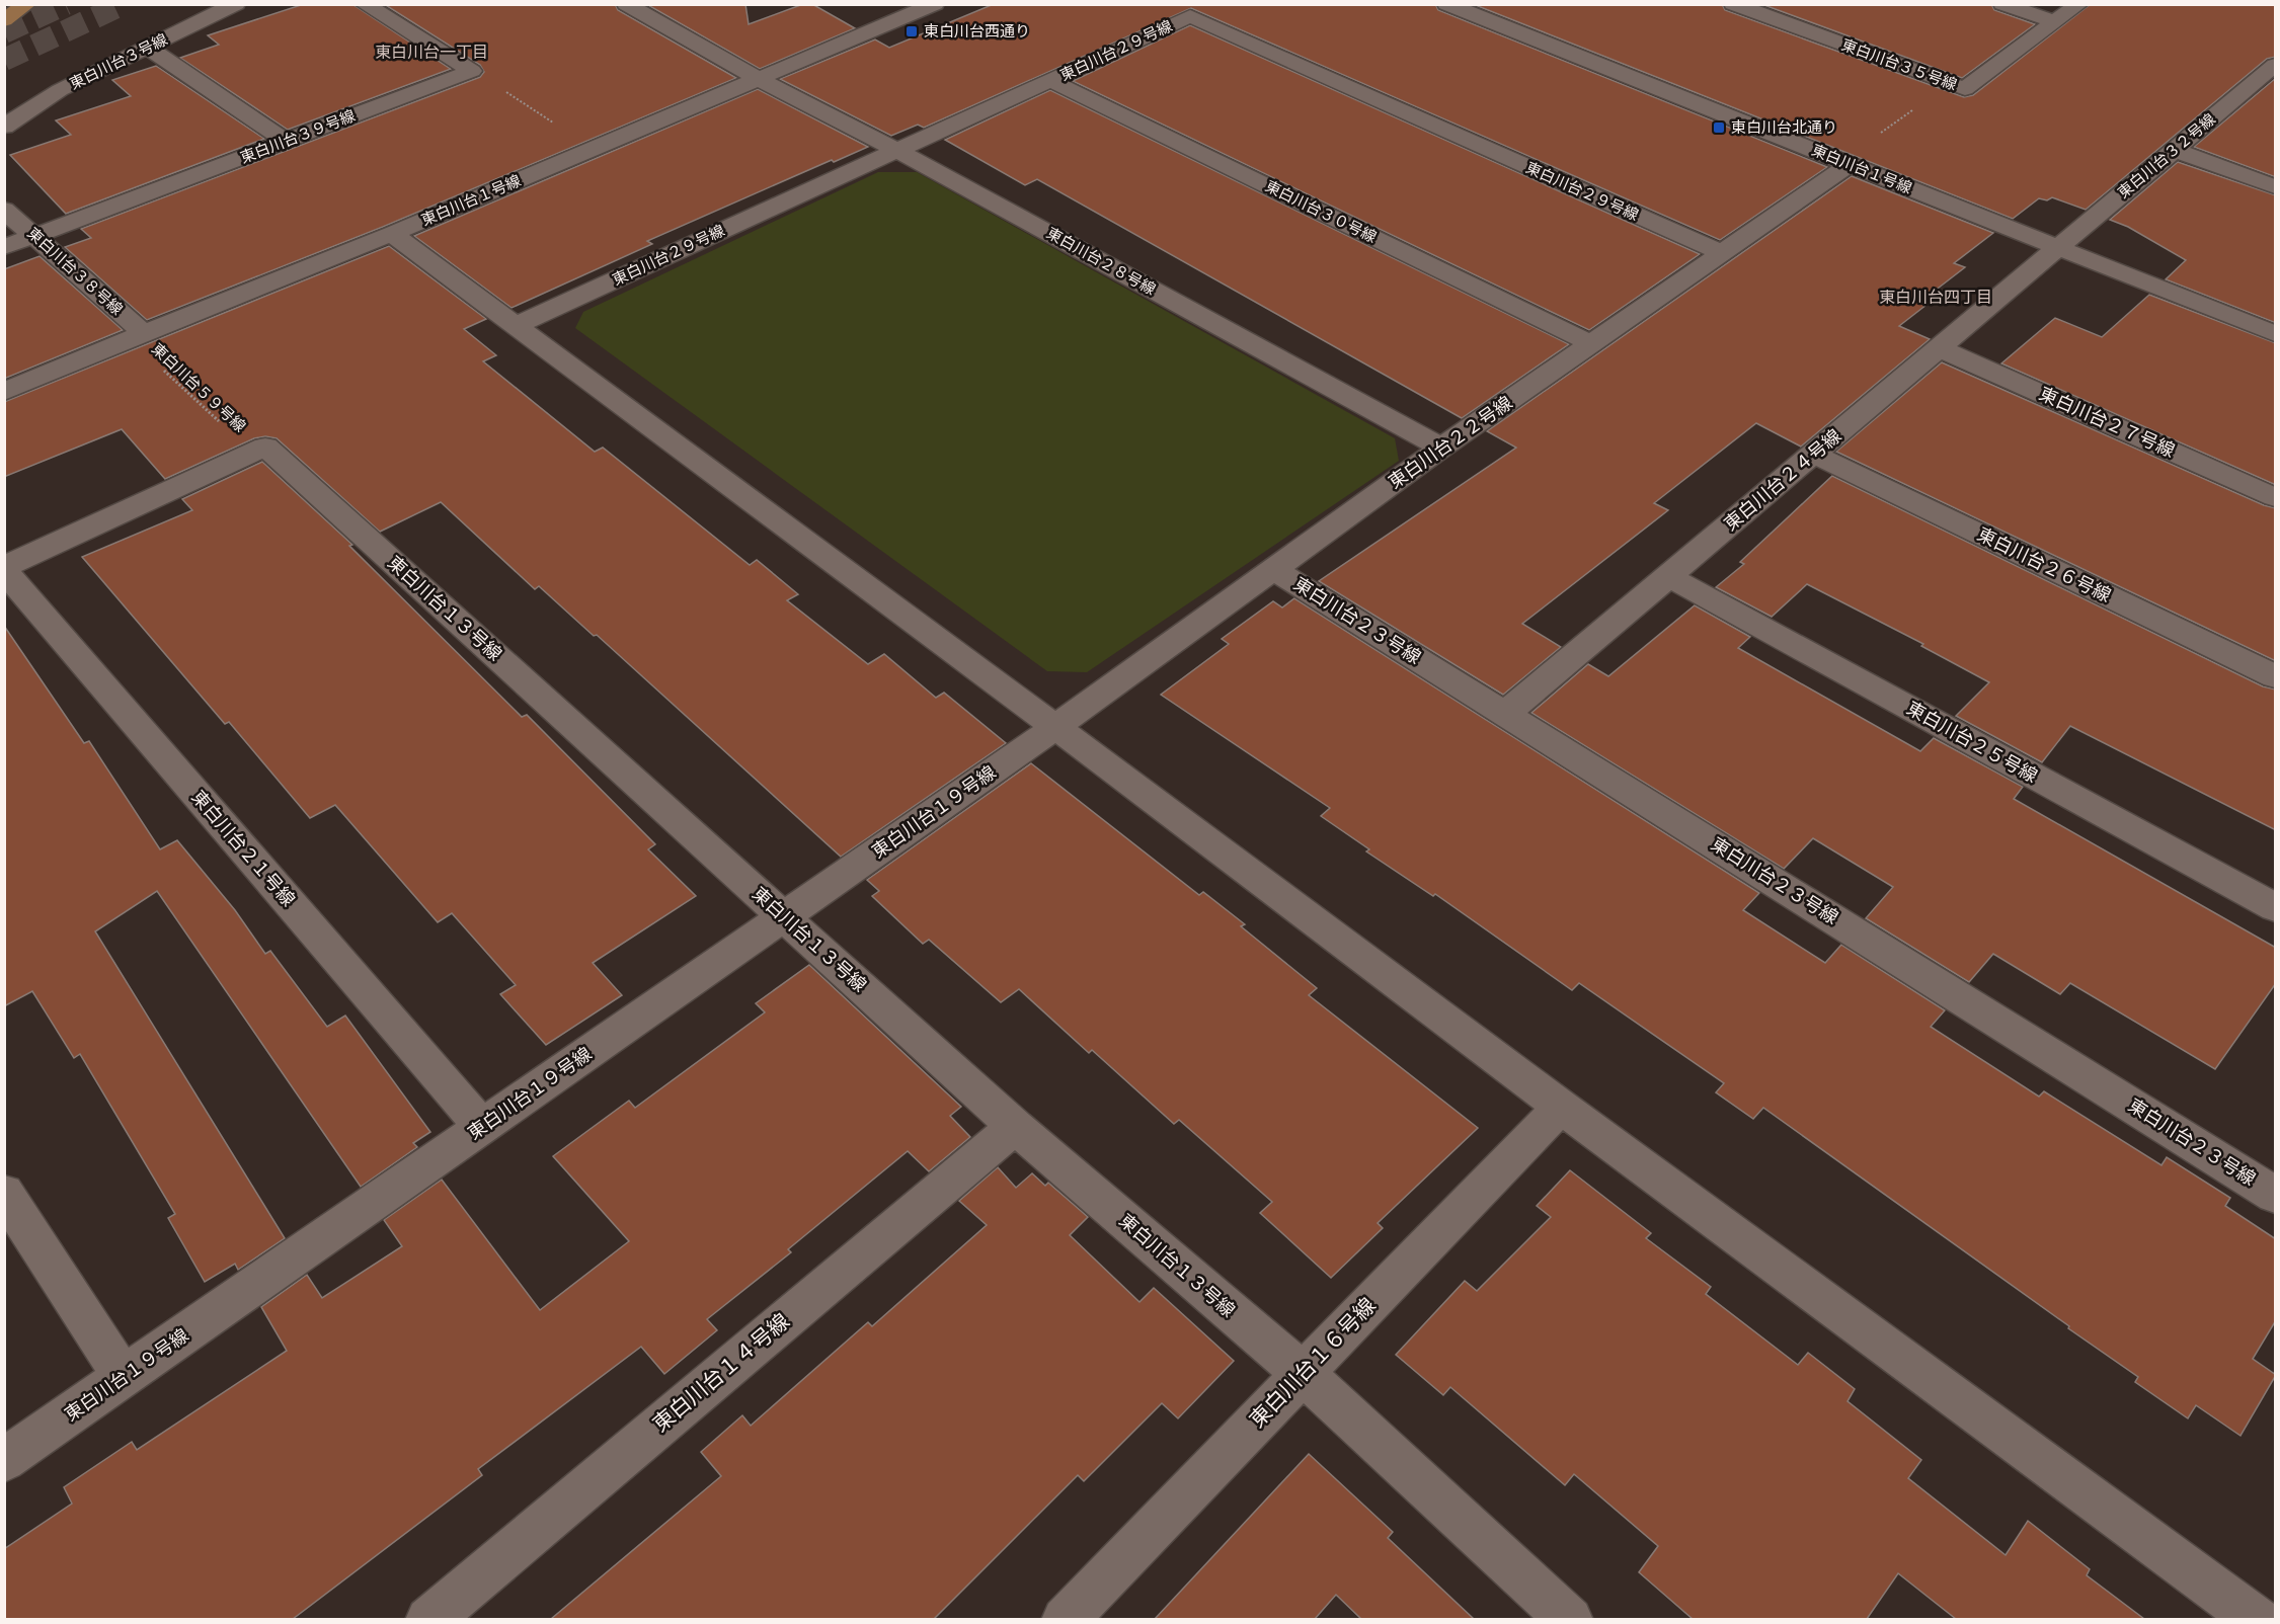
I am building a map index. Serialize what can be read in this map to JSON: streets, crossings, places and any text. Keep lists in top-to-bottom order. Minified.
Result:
{"streets":{"street":["東白川台２９号線","東白川台３号線","東白川台３５号線","東白川台３９号線","東白川台３２号線","東白川台１号線","東白川台３０号線","東白川台２８号線","東白川台３８号線","東白川台２７号線","東白川台２２号線","東白川台２４号線","東白川台２６号線","東白川台１３号線","東白川台２３号線","東白川台２５号線","東白川台１９号線","東白川台２１号線","東白川台１６号線","東白川台１４号線"],"path":["東白川台５９号線"]},"crossings":[["東白川台２９号線","東白川台３０号線"],["東白川台２９号線","東白川台２８号線"],["東白川台２９号線","東白川台２２号線"],["東白川台３９号線","東白川台３８号線"],["東白川台３２号線","東白川台１号線"],["東白川台３２号線","東白川台２４号線"],["東白川台１号線","東白川台２８号線"],["東白川台１号線","東白川台３８号線"],["東白川台１号線","東白川台５９号線"],["東白川台１号線","東白川台２２号線"],["東白川台１号線","東白川台２４号線"],["東白川台３０号線","東白川台２２号線"],["東白川台２８号線","東白川台２２号線"],["東白川台３８号線","東白川台５９号線"],["東白川台５９号線","東白川台１３号線"],["東白川台２７号線","東白川台２４号線"],["東白川台２２号線","東白川台２３号線"],["東白川台２２号線","東白川台１９号線"],["東白川台２４号線","東白川台２６号線"],["東白川台２４号線","東白川台２３号線"],["東白川台２４号線","東白川台２５号線"],["東白川台１３号線","東白川台１９号線"],["東白川台１３号線","東白川台１６号線"],["東白川台１３号線","東白川台１４号線"],["東白川台１９号線","東白川台２１号線"]],"districts":["東白川台一丁目","東白川台四丁目"],"places":{"transit":["東白川台西通り","東白川台北通り"]}}
